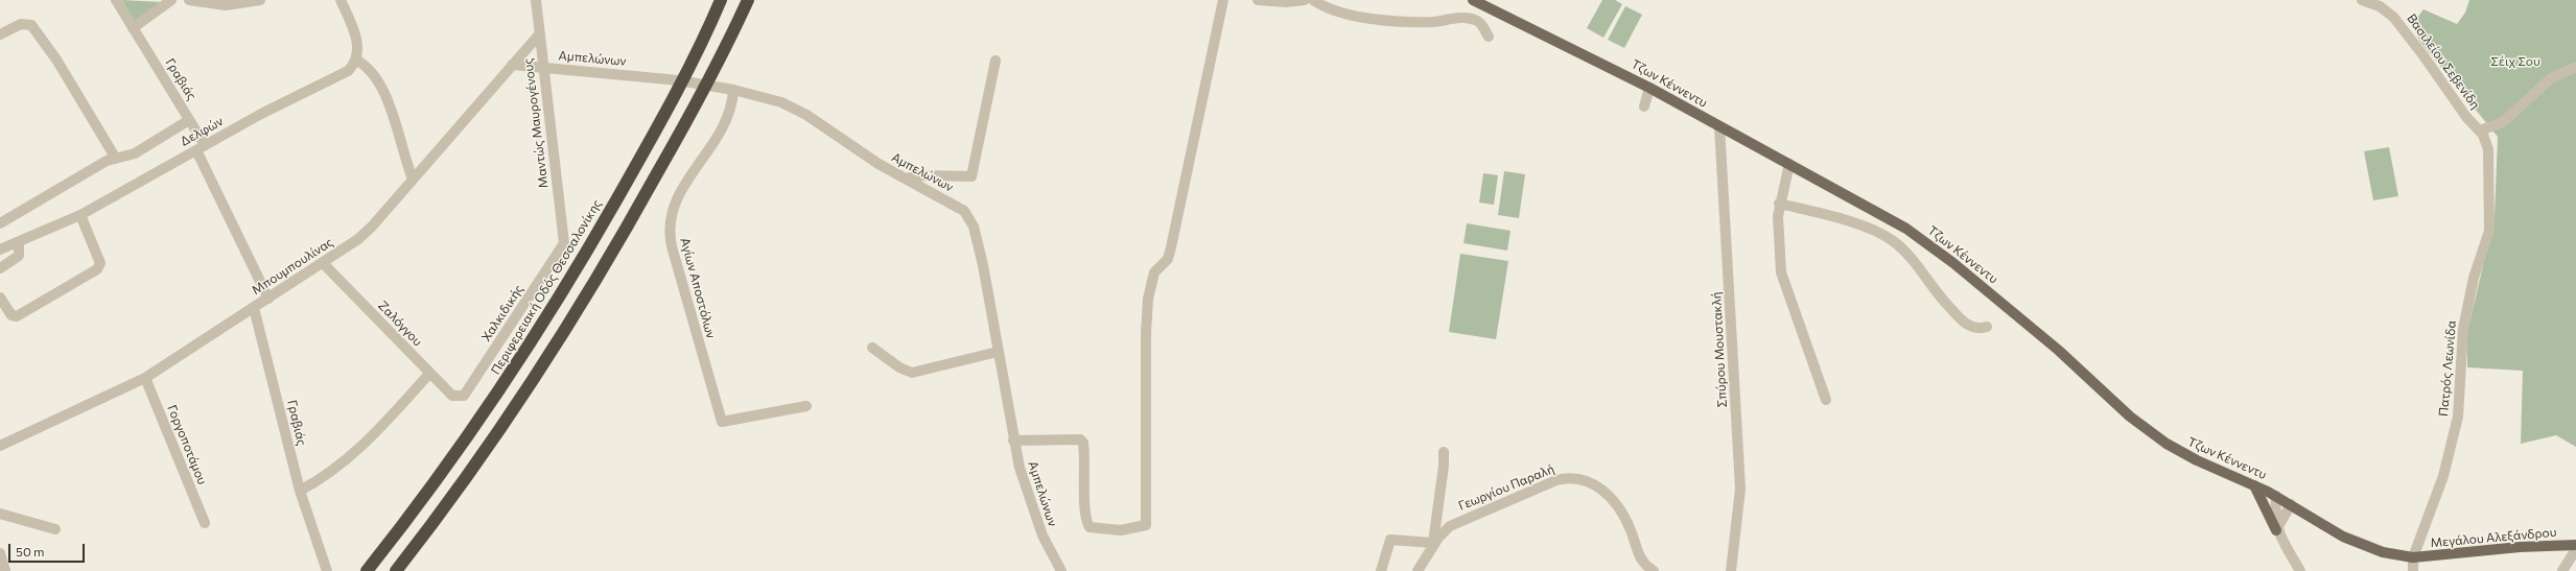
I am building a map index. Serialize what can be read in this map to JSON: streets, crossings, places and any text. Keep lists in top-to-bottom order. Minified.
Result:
{"streets":{"highway":["Περιφερειακή Οδός Θεσσαλονίκης"],"main road":["Τζων Κέννεντυ","Μεγάλου Αλεξάνδρου"],"street":["Αμπελώνων","Βασιλείου Σεβενίδη","Γραβιάς","Μαντώς Μαυρογένους","Δελφών","Μπουμπουλίνας","Αγίων Αποστόλων","Χαλκιδικής","Ζαλόγγου","Σπύρου Μουστακλή","Πατρός Λεωνίδα","Γοργοποτάμου","Γεωργίου Παραλή"]},"crossings":[["Αμπελώνων","Μαντώς Μαυρογένους"],["Αμπελώνων","Μπουμπουλίνας"],["Αμπελώνων","Αγίων Αποστόλων"],["Βασιλείου Σεβενίδη","Πατρός Λεωνίδα"],["Γραβιάς","Δελφών"],["Γραβιάς","Μπουμπουλίνας"],["Τζων Κέννεντυ","Σπύρου Μουστακλή"],["Τζων Κέννεντυ","Πατρός Λεωνίδα"],["Τζων Κέννεντυ","Μεγάλου Αλεξάνδρου"],["Μαντώς Μαυρογένους","Μπουμπουλίνας"],["Μαντώς Μαυρογένους","Χαλκιδικής"],["Μπουμπουλίνας","Ζαλόγγου"],["Μπουμπουλίνας","Γοργοποτάμου"],["Χαλκιδικής","Ζαλόγγου"],["Πατρός Λεωνίδα","Μεγάλου Αλεξάνδρου"]],"parks":["Σέιχ Σου"],"scale_bar":"50 m"}
